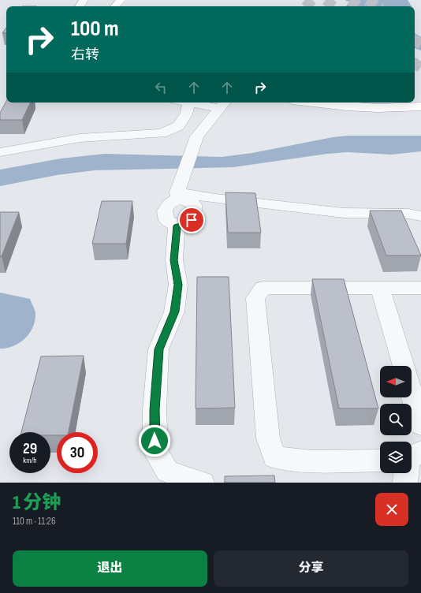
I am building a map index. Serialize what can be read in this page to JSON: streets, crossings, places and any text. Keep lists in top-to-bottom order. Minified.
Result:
{"north":"left","page":{"turn":["100 m","右转"],"speed":"29 km/h","limit":"30","heading":["1 分钟","110 m · 11:26"],"buttons":["退出","分享"]}}
